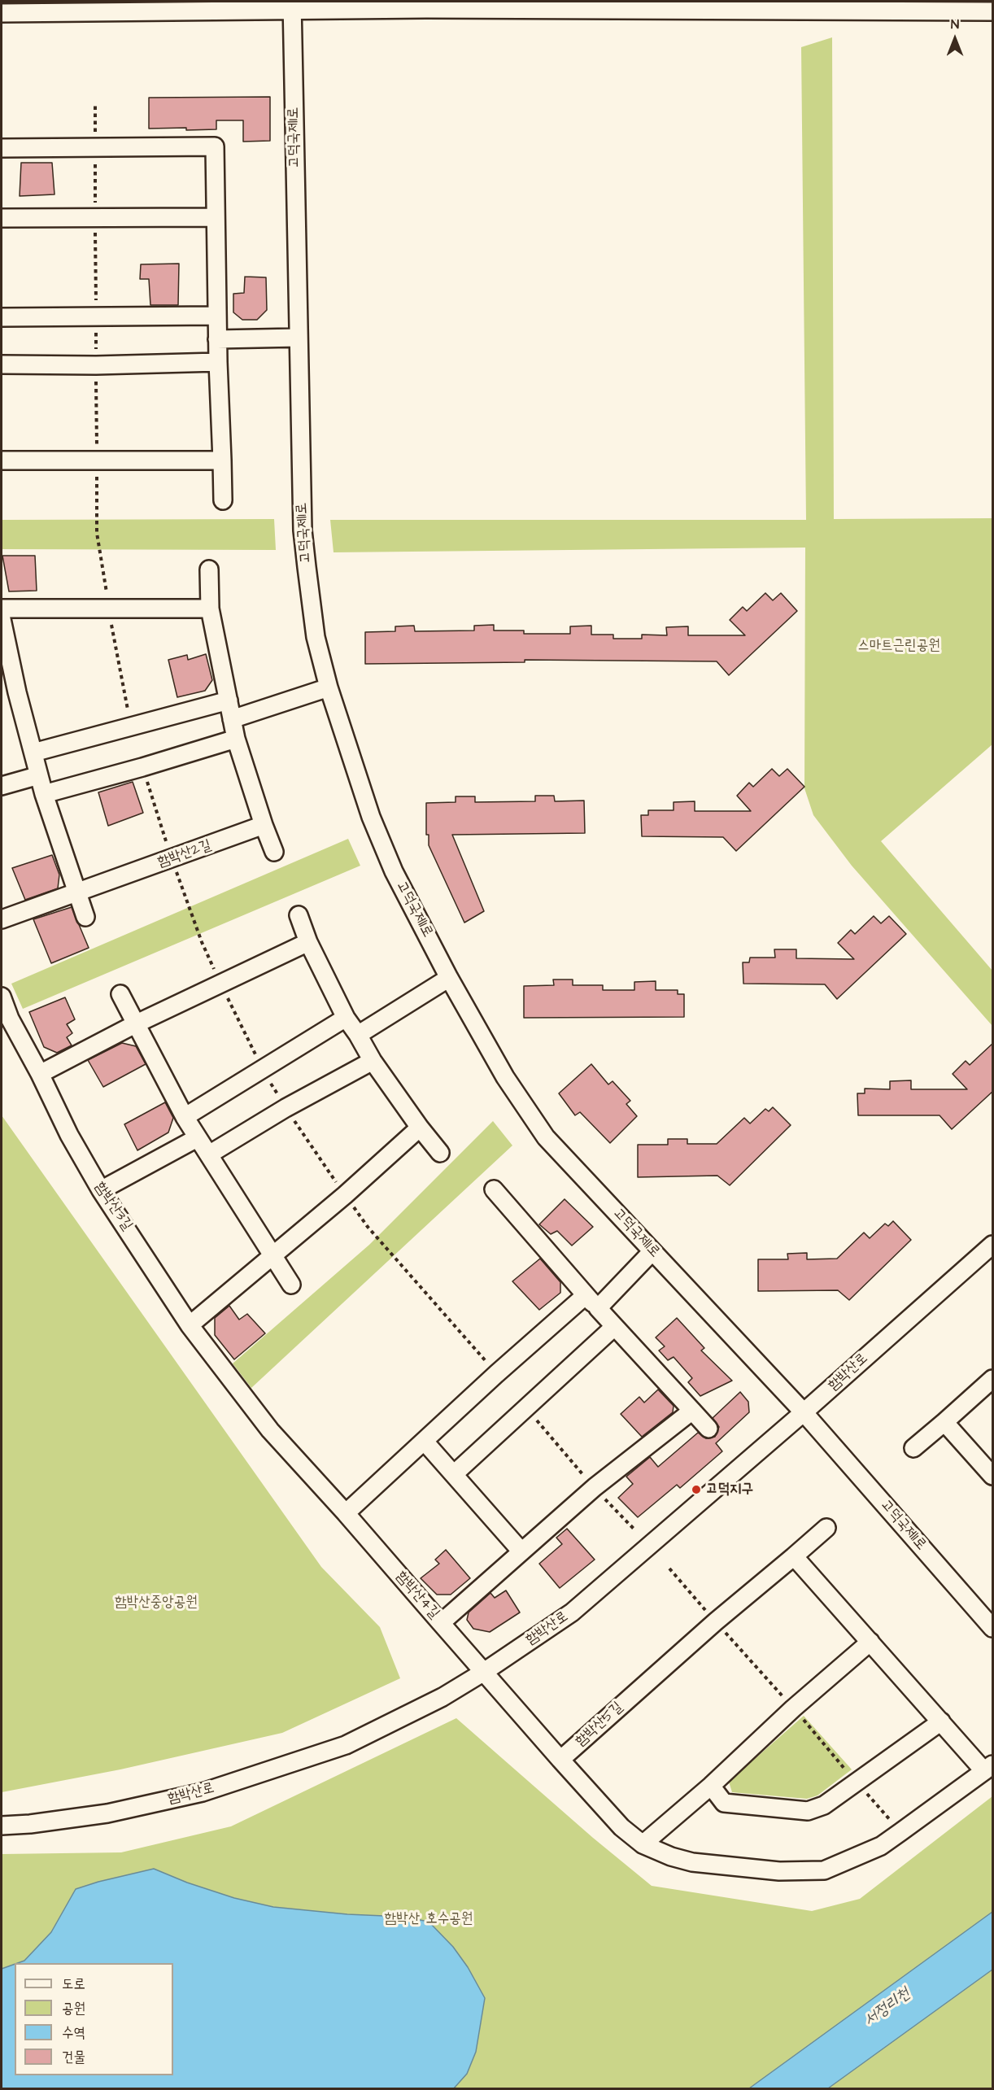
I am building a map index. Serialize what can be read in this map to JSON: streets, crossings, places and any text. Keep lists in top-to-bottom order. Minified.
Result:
{"streets":{"street":["고덕국제1로","함박산2길","함박산3길","함박산로","함박산4길","함박산5길"]},"crossings":[["고덕국제1로","함박산로"],["함박산3길","함박산4길"]],"water":["서정리천"],"parks":["스마트근린공원","함박산중앙공원","함박산 호수공원"],"places":["고덕지구"],"legend":["도로","공원","수역","건물"],"north":"top"}
